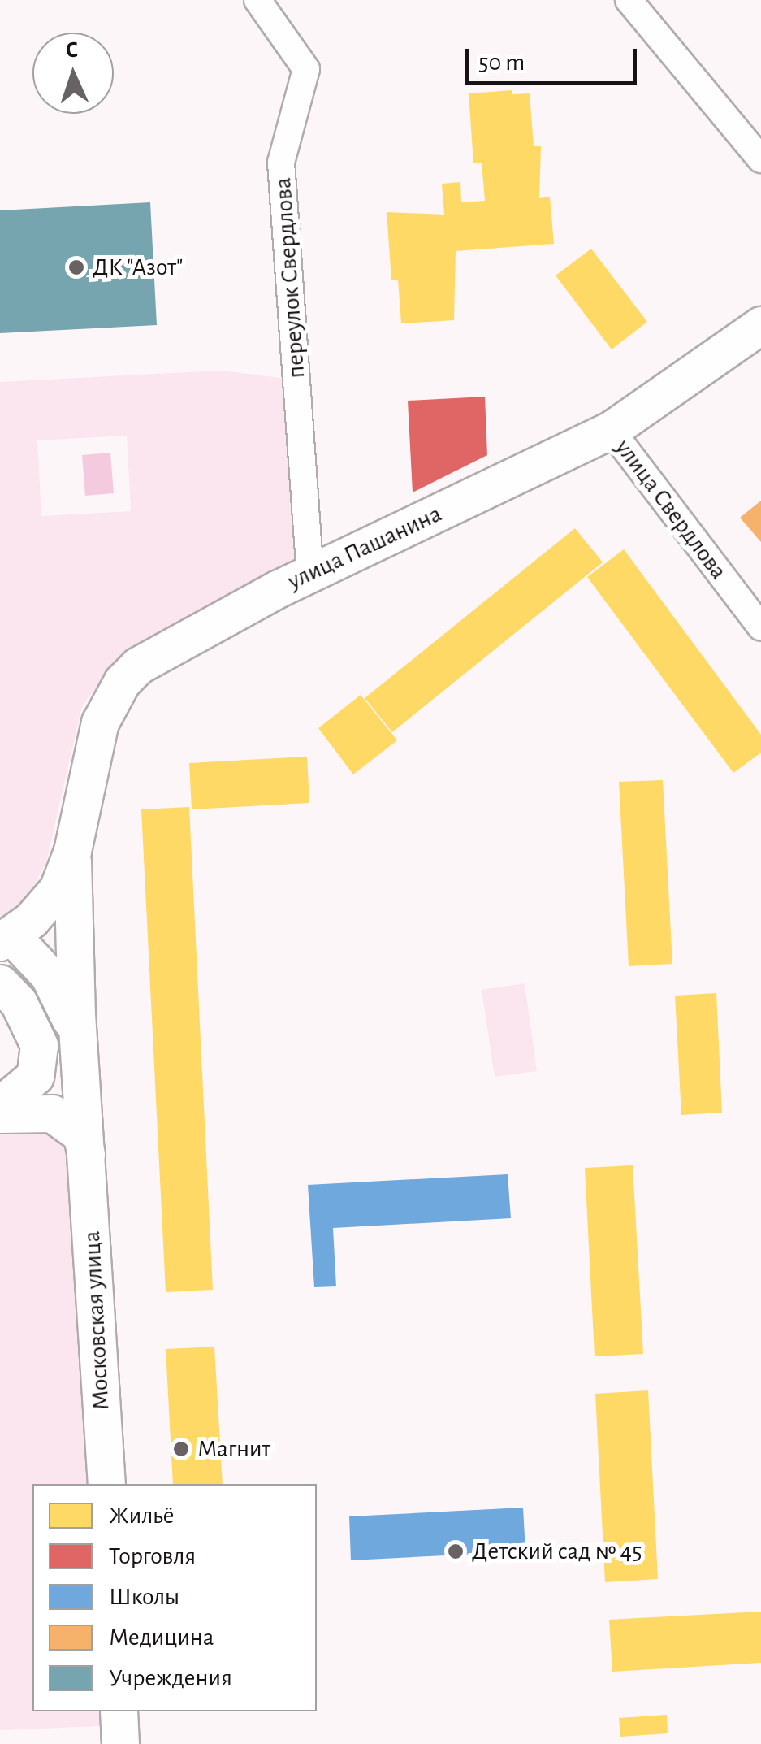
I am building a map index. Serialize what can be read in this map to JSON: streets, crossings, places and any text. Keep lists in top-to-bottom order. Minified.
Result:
{"streets":{"main road":["улица Пашанина","Московская улица"],"street":["переулок Свердлова","улица Свердлова"]},"crossings":[["переулок Свердлова","улица Пашанина"],["улица Свердлова","улица Пашанина"],["улица Пашанина","Московская улица"]],"places":["ДК \"Азот\"","Магнит","Детский сад № 45"],"legend":["Жильё","Торговля","Школы","Медицина","Учреждения"],"scale_bar":"50 m","north":"top"}
